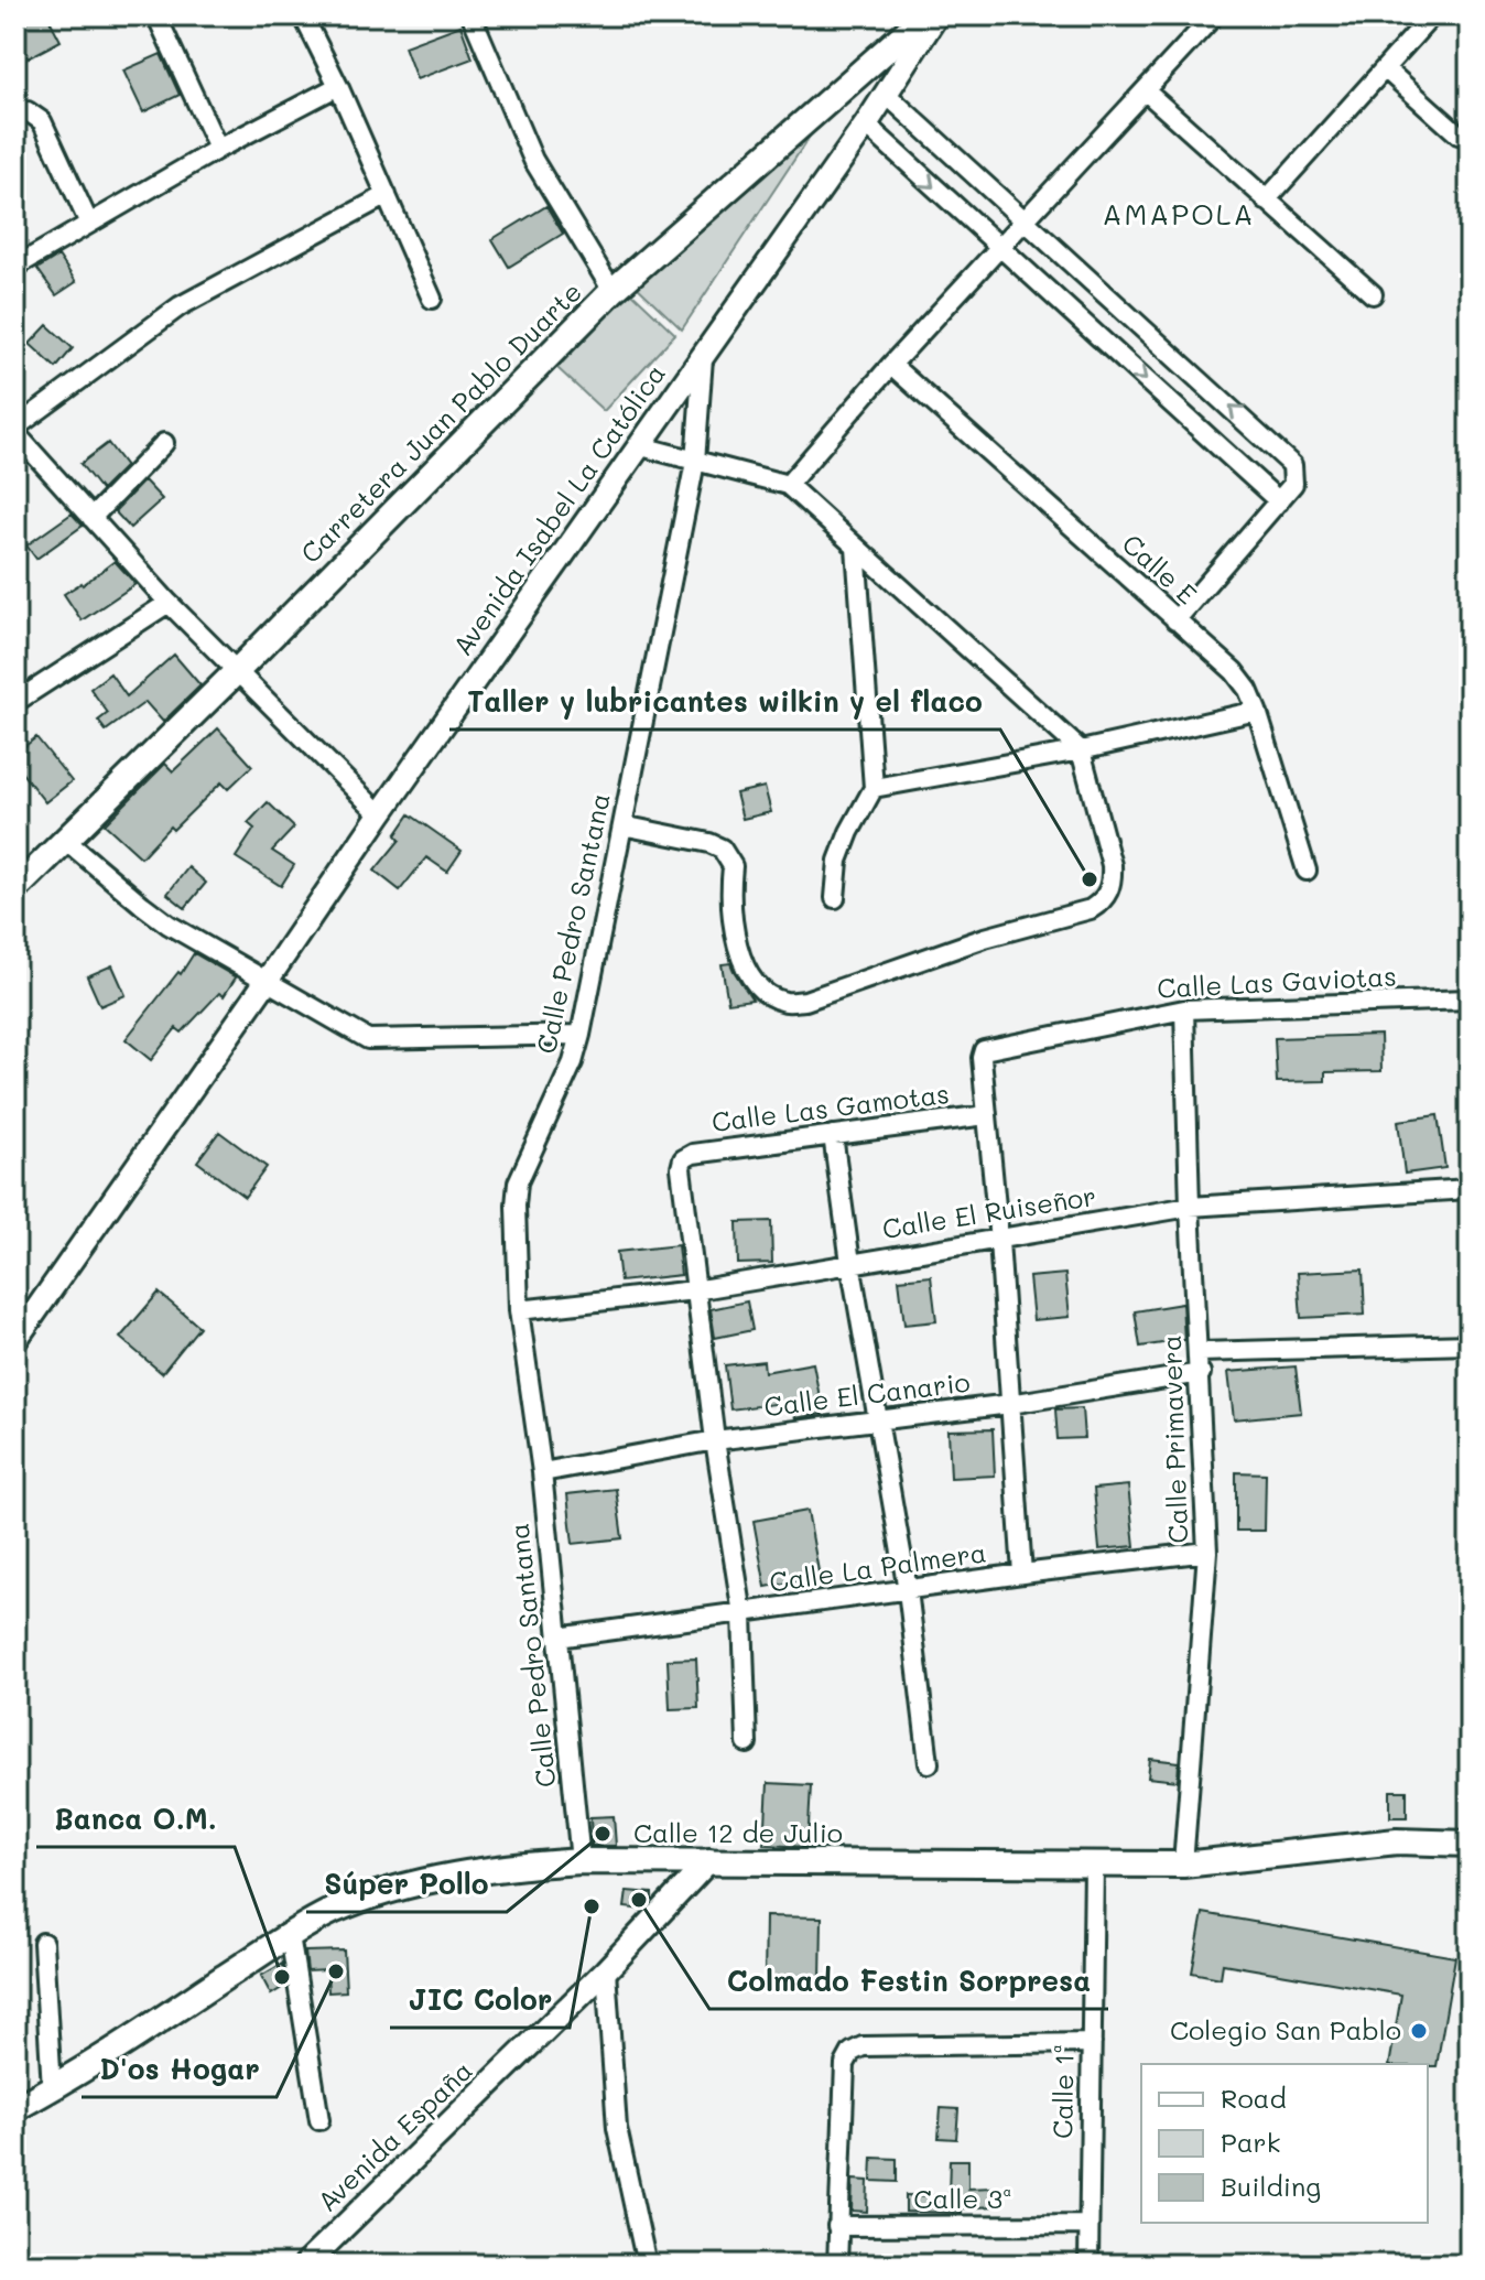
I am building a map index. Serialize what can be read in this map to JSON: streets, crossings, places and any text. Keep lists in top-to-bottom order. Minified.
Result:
{"streets":{"main road":["Carretera Juan Pablo Duarte","Calle 12 de Julio"],"street":["Avenida Isabel La Católica","Calle E","Calle Pedro Santana","Calle Las Gaviotas","Calle Las Gamotas","Calle El Ruiseñor","Calle El Canario","Calle Primavera","Calle La Palmera","Calle 1ª","Avenida España","Calle 3ª"]},"crossings":[["Avenida Isabel La Católica","Calle Pedro Santana"],["Calle Pedro Santana","Calle El Ruiseñor"],["Calle Pedro Santana","Calle El Canario"],["Calle Pedro Santana","Calle La Palmera"],["Calle Pedro Santana","Calle 12 de Julio"],["Calle Las Gaviotas","Calle Las Gamotas"],["Calle Las Gaviotas","Calle Primavera"],["Calle Las Gamotas","Calle El Ruiseñor"],["Calle El Ruiseñor","Calle Primavera"],["Calle El Canario","Calle Primavera"],["Calle Primavera","Calle La Palmera"],["Calle Primavera","Calle 12 de Julio"],["Calle 12 de Julio","Calle 1ª"],["Calle 12 de Julio","Avenida España"],["Calle 1ª","Calle 3ª"]],"districts":["AMAPOLA"],"places":["Taller y lubricantes wilkin y el flaco","Súper Pollo","Colmado Festin Sorpresa","JIC Color","D'os Hogar","Banca O.M.","Colegio San Pablo"],"legend":["Road","Park","Building"]}
